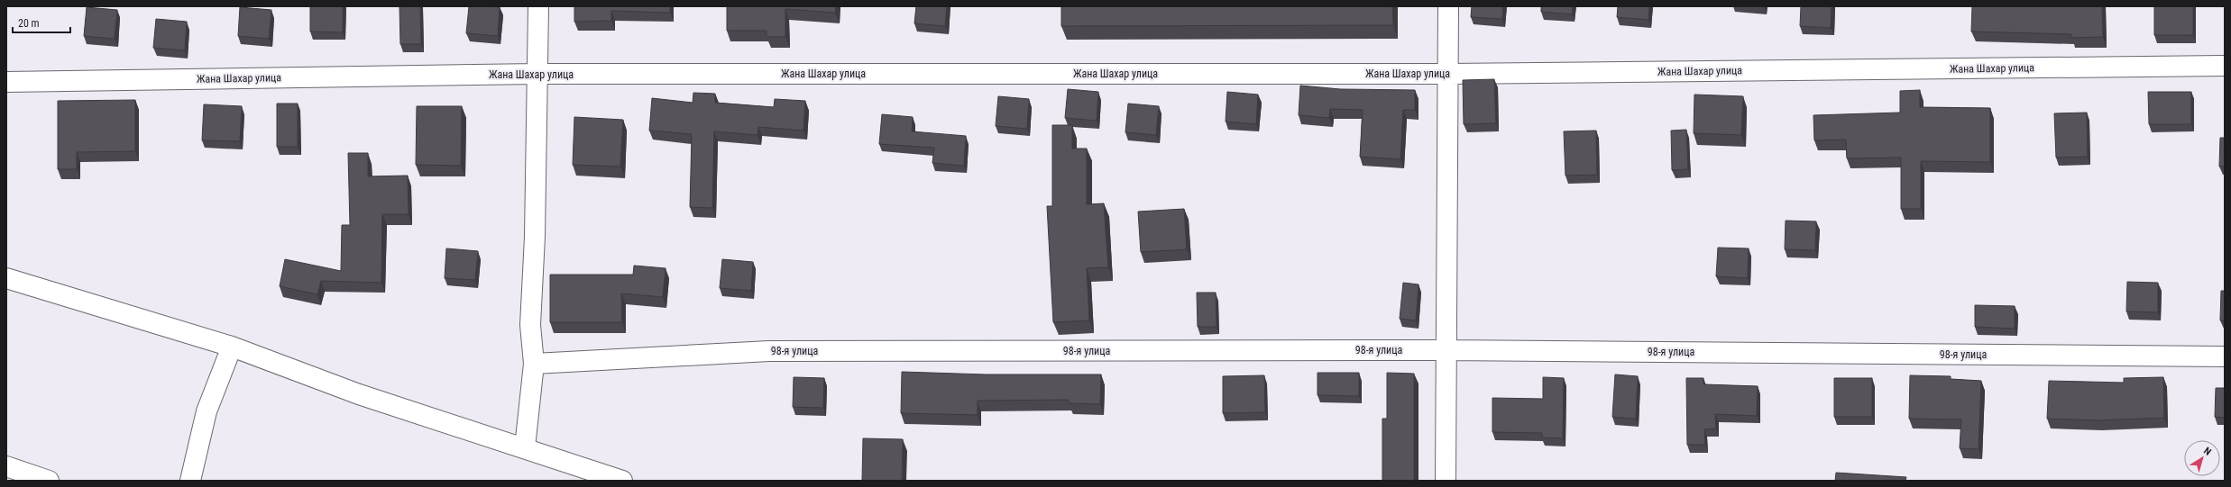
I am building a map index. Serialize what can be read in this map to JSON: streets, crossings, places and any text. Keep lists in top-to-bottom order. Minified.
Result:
{"streets":{"street":["Жана Шахар улица","98-я улица"]},"scale_bar":"20 m","north":"top right"}
